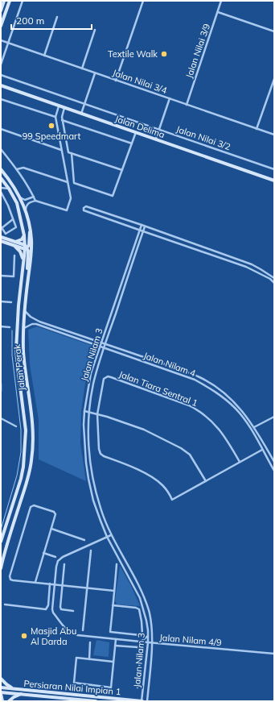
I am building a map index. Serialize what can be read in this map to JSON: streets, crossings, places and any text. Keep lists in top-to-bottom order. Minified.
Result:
{"streets":{"main road":["Jalan Delima","Jalan Perak","Persiaran Nilai Impian 1"],"street":["Jalan Nilai 3/9","Jalan Nilai 3/4","Jalan Nilai 3/2","Jalan Nilam 3","Jalan Nilam 4","Jalan Tiara Sentral 1","Jalan Nilam 4/9"]},"crossings":[["Jalan Nilai 3/9","Jalan Nilai 3/4"],["Jalan Nilam 3","Jalan Nilam 4"],["Jalan Nilam 3","Jalan Nilam 4/9"],["Jalan Nilam 3","Persiaran Nilai Impian 1"],["Jalan Nilam 4","Jalan Perak"]],"places":["Textile Walk","99 Speedmart","Masjid Abu Al Darda"],"scale_bar":"200 m"}
